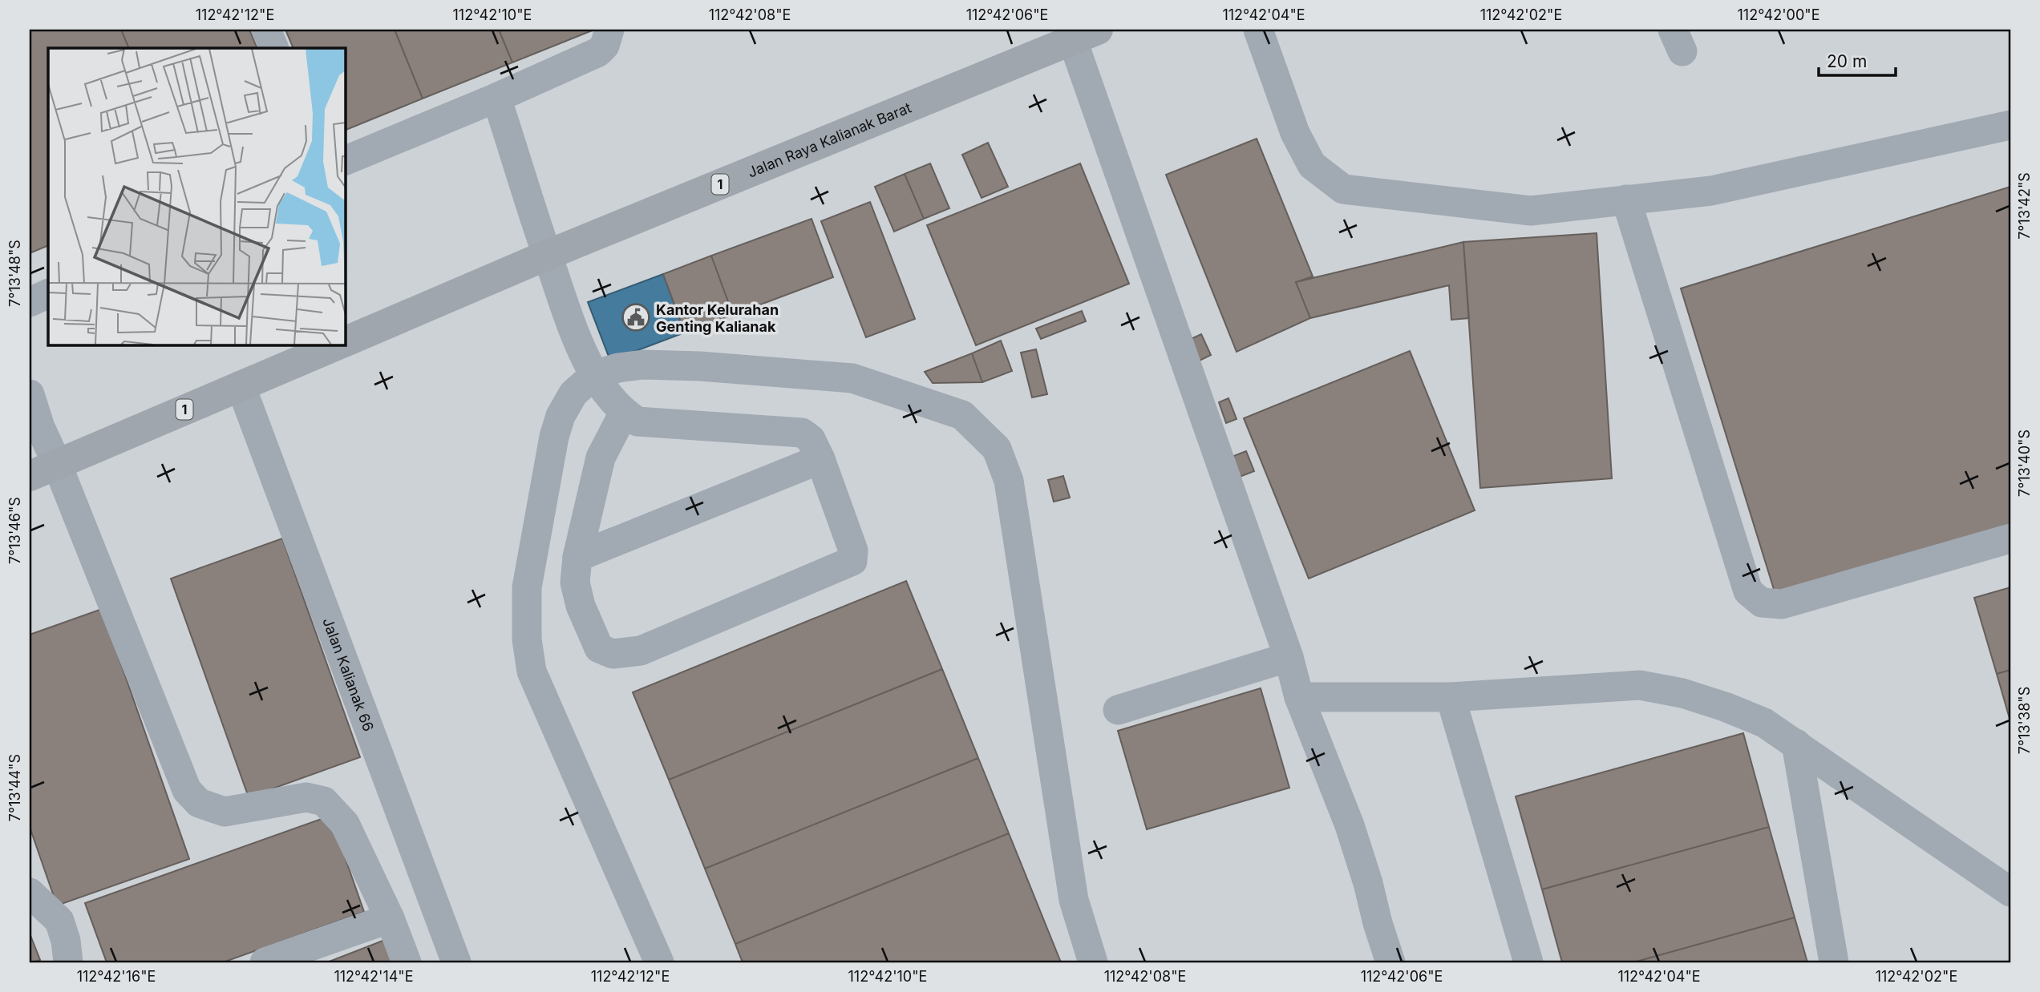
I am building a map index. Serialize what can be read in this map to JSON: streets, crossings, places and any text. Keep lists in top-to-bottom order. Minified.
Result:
{"streets":{"highway":["Jalan Raya Kalianak Barat","1"],"lane":["Jalan Kalianak 66"]},"crossings":[["1","Jalan Kalianak 66"]],"places":{"public building":["Kantor Kelurahan Genting Kalianak"]},"scale_bar":"20 m","coordinates":["112°42'12\"E","112°42'10\"E","112°42'08\"E","112°42'06\"E","112°42'04\"E","112°42'02\"E","112°42'00\"E","7°13'42\"S","7°13'48\"S","7°13'40\"S","7°13'46\"S","7°13'38\"S","7°13'44\"S","112°42'16\"E","112°42'14\"E"]}
